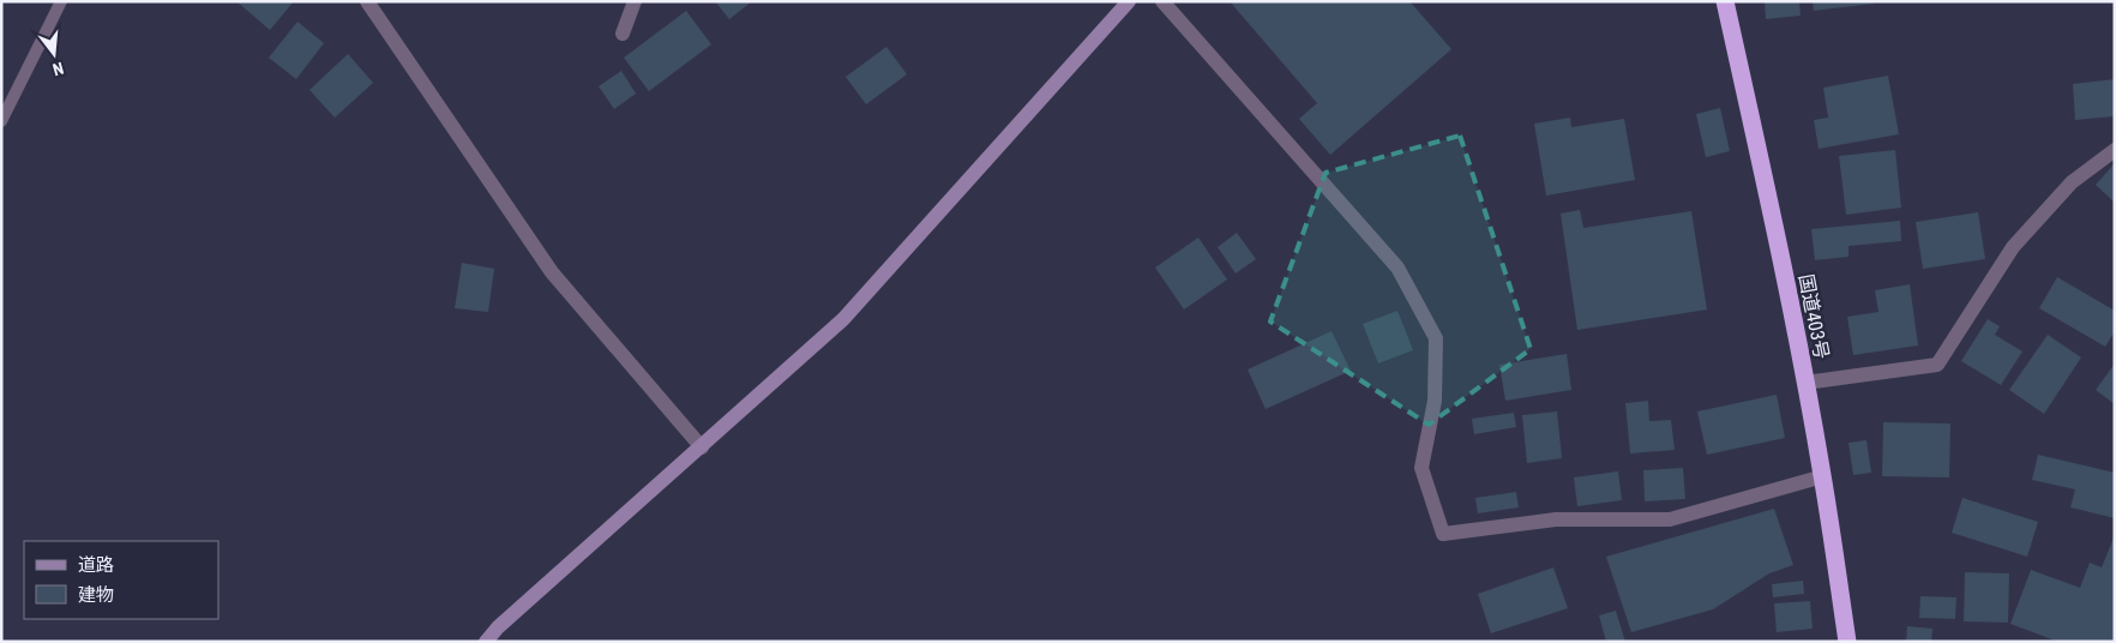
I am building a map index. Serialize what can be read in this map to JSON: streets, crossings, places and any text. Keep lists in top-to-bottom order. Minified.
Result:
{"streets":{"highway":["国道403号"]},"legend":["道路","建物"],"north":"bottom"}
